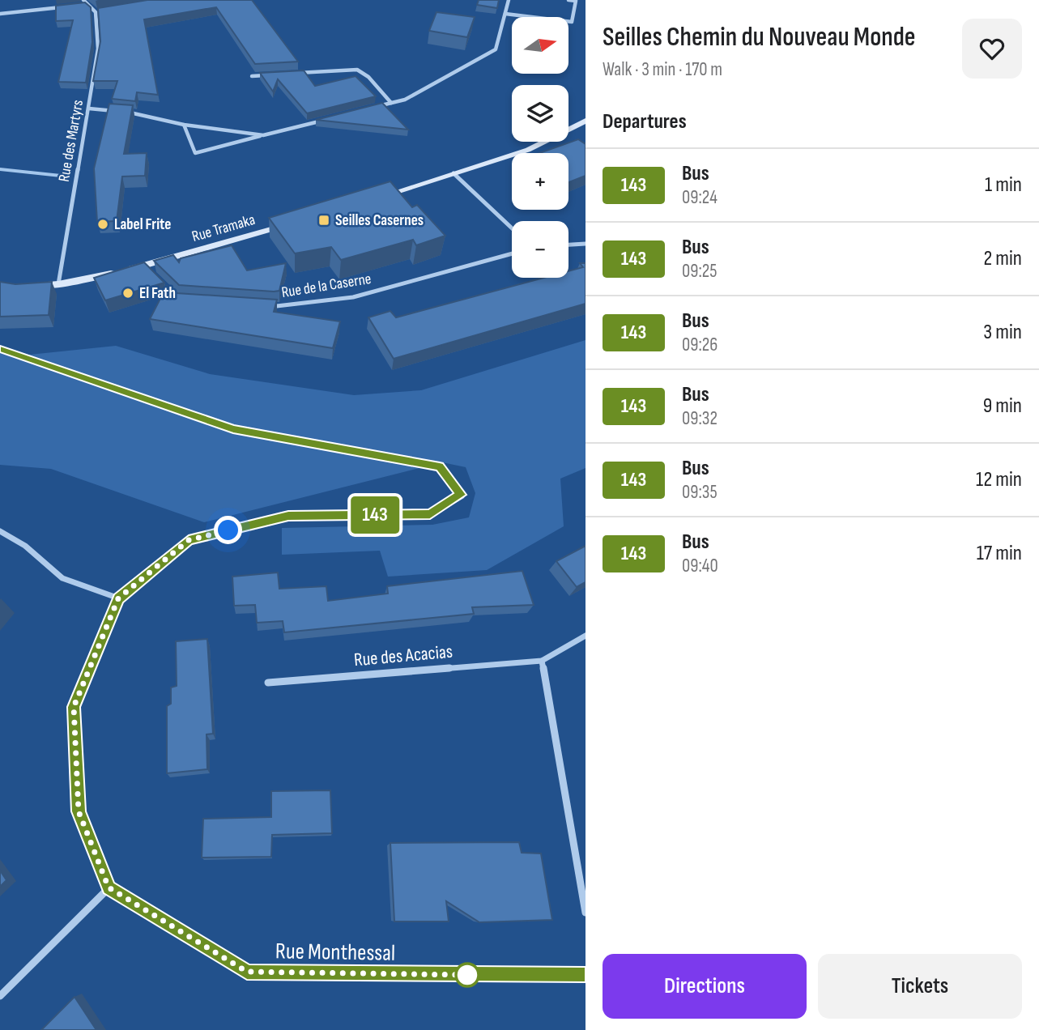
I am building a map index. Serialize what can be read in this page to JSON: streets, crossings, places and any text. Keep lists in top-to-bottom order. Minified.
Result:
{"streets":{"main road":["Rue Tramaka"],"street":["Rue des Martyrs","Rue de la Caserne","Rue des Acacias","Rue Monthessal"]},"crossings":[["Rue des Martyrs","Rue Tramaka"]],"places":{"transit":["Seilles Casernes"],"other":["Label Frite","El Fath"]},"lines":["bus line 143"],"north":"right","page":{"on_map":"143","heading":[["Seilles Chemin du Nouveau Monde","Walk · 3 min · 170 m"],"Departures"],"map_buttons":["+","−"],"list":[{"mark":"143","name":"Bus","note":"09:24","value":"1 min"},{"mark":"143","name":"Bus","note":"09:25","value":"2 min"},{"mark":"143","name":"Bus","note":"09:26","value":"3 min"},{"mark":"143","name":"Bus","note":"09:32","value":"9 min"},{"mark":"143","name":"Bus","note":"09:35","value":"12 min"},{"mark":"143","name":"Bus","note":"09:40","value":"17 min"}],"buttons":["Directions","Tickets"]}}
